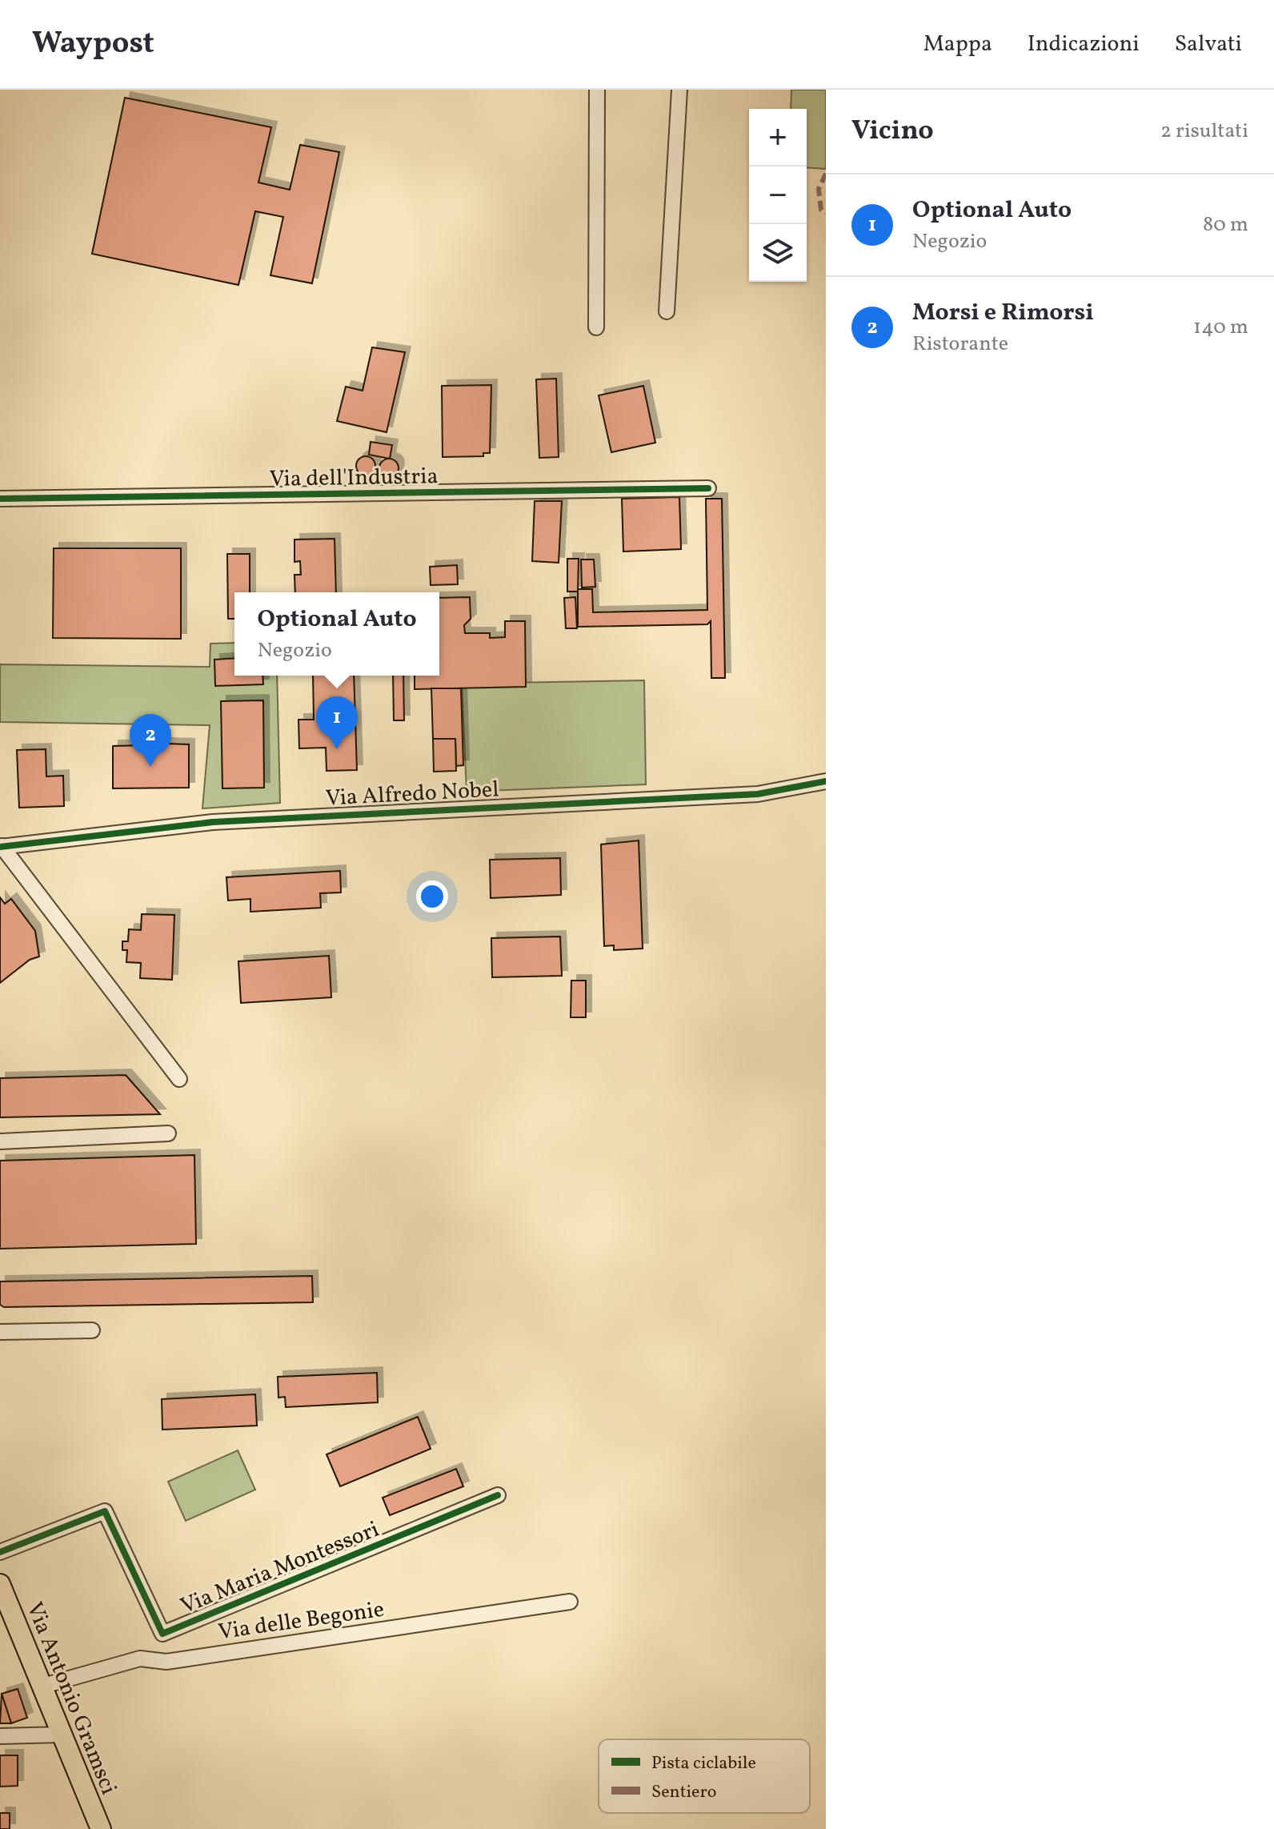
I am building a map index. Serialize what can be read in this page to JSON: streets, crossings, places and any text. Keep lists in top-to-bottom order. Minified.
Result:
{"streets":{"main road":["Via Antonio Gramsci"],"street":["Via dell'Industria","Via Alfredo Nobel","Via Maria Montessori","Via delle Begonie"]},"crossings":[["Via delle Begonie","Via Antonio Gramsci"]],"legend":["Pista ciclabile","Sentiero"],"page":{"header":"Waypost","nav":["Mappa","Indicazioni","Salvati"],"heading":["Vicino","2 risultati"],"map_buttons":["+","−"],"list":[{"mark":"1","name":"Optional Auto","note":"Negozio","value":"80 m"},{"mark":"2","name":"Morsi e Rimorsi","note":"Ristorante","value":"140 m"}],"popup":["Optional Auto","Negozio"],"pins":["1","2"]}}
